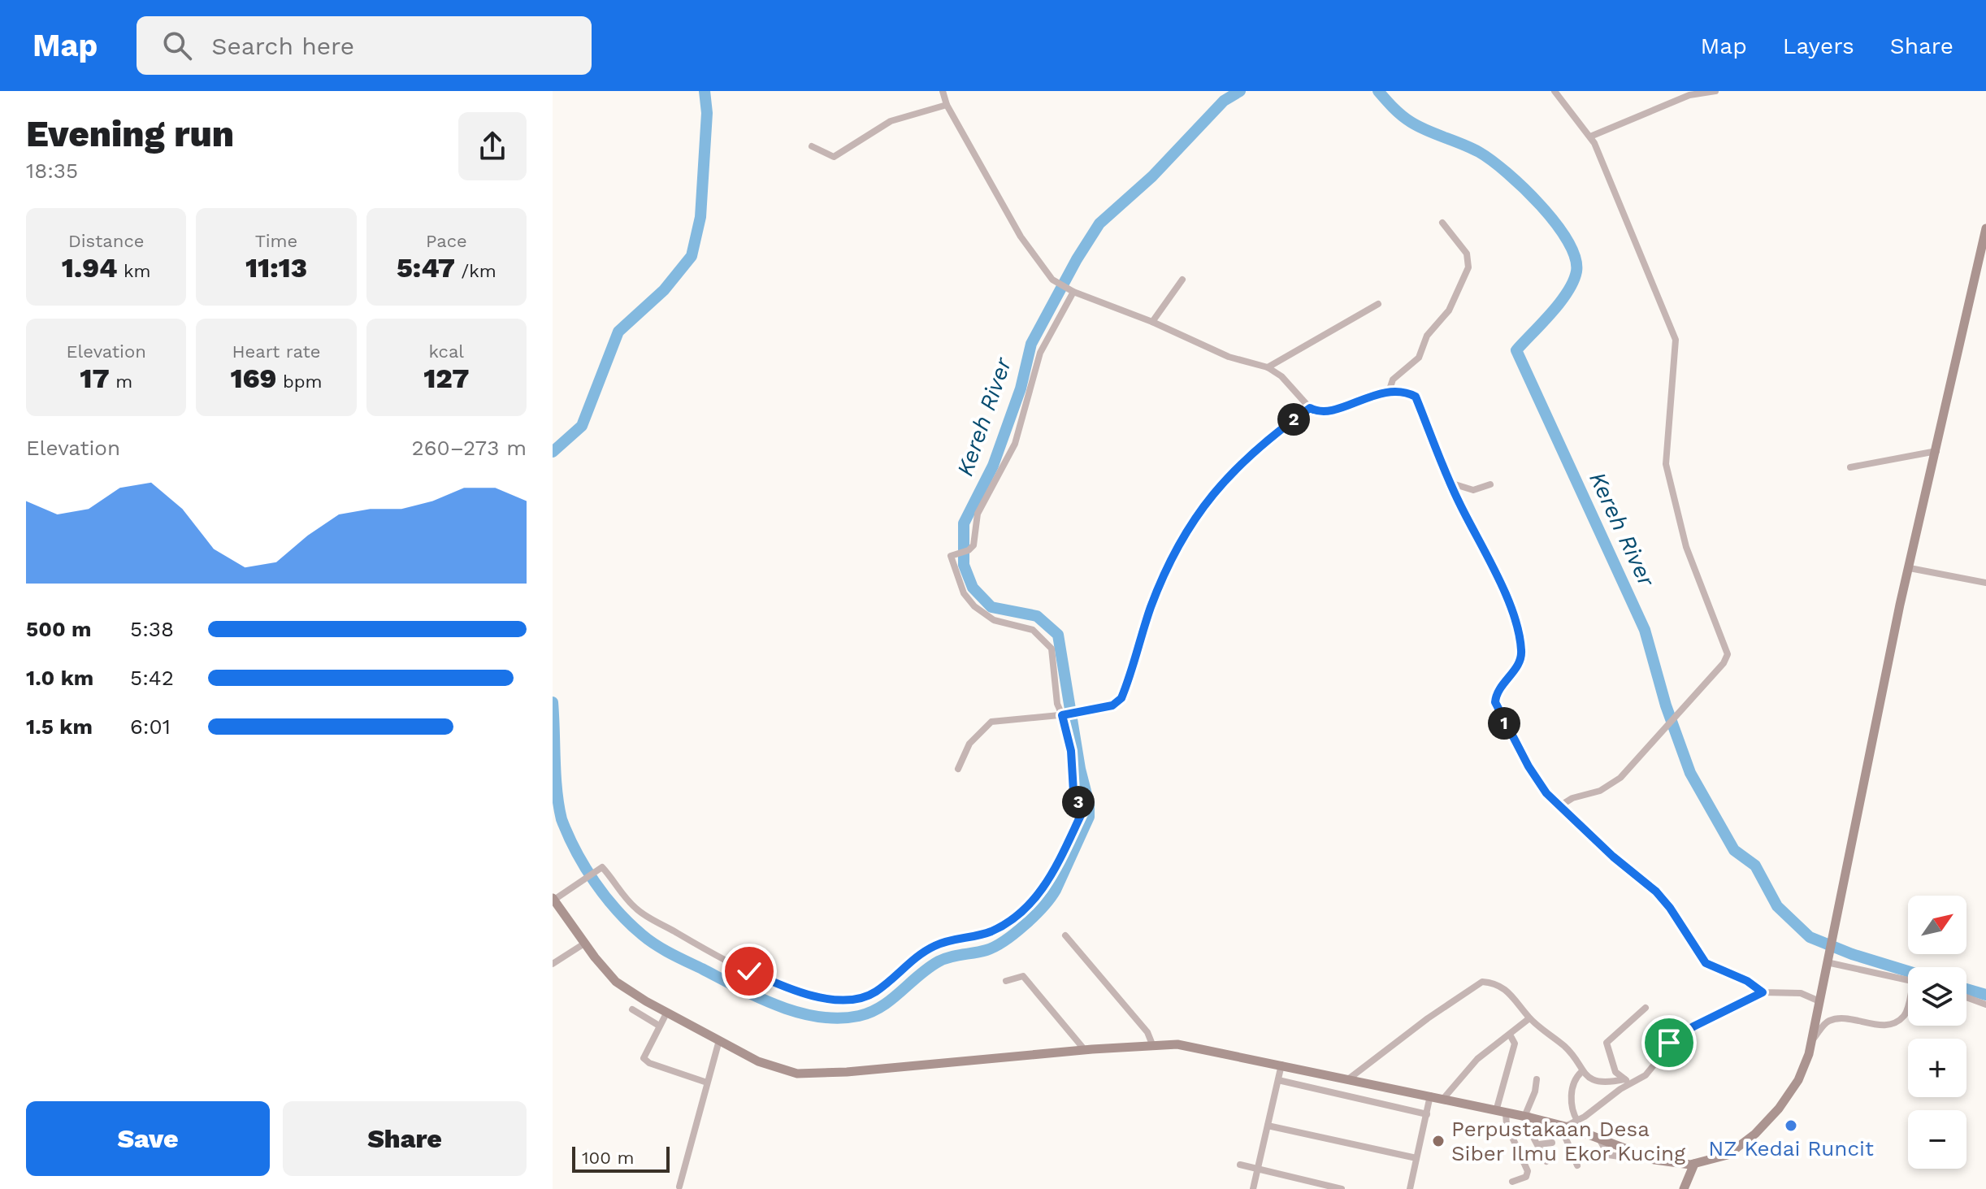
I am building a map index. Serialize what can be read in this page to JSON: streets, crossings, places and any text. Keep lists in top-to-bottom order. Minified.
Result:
{"water":["Kereh River"],"places":["NZ Kedai Runcit","Perpustakaan Desa Siber Ilmu Ekor Kucing"],"scale_bar":"100 m","north":"top right","page":{"header":"Map","search":"Search here","nav":["Map","Layers","Share"],"heading":["Evening run","18:35"],"stats":[["Distance","1.94 km"],["Time","11:13"],["Pace","5:47 /km"],["Elevation","17 m"],["Heart rate","169 bpm"],["kcal","127"]],"pins":["2","1","3"],"chart":["Elevation","260–273 m"],"list":[{"name":"500 m","note":"5:38"},{"name":"1.0 km","note":"5:42"},{"name":"1.5 km","note":"6:01"}],"map_buttons":["+","−"],"buttons":["Save","Share"],"scale":"100 m"}}
